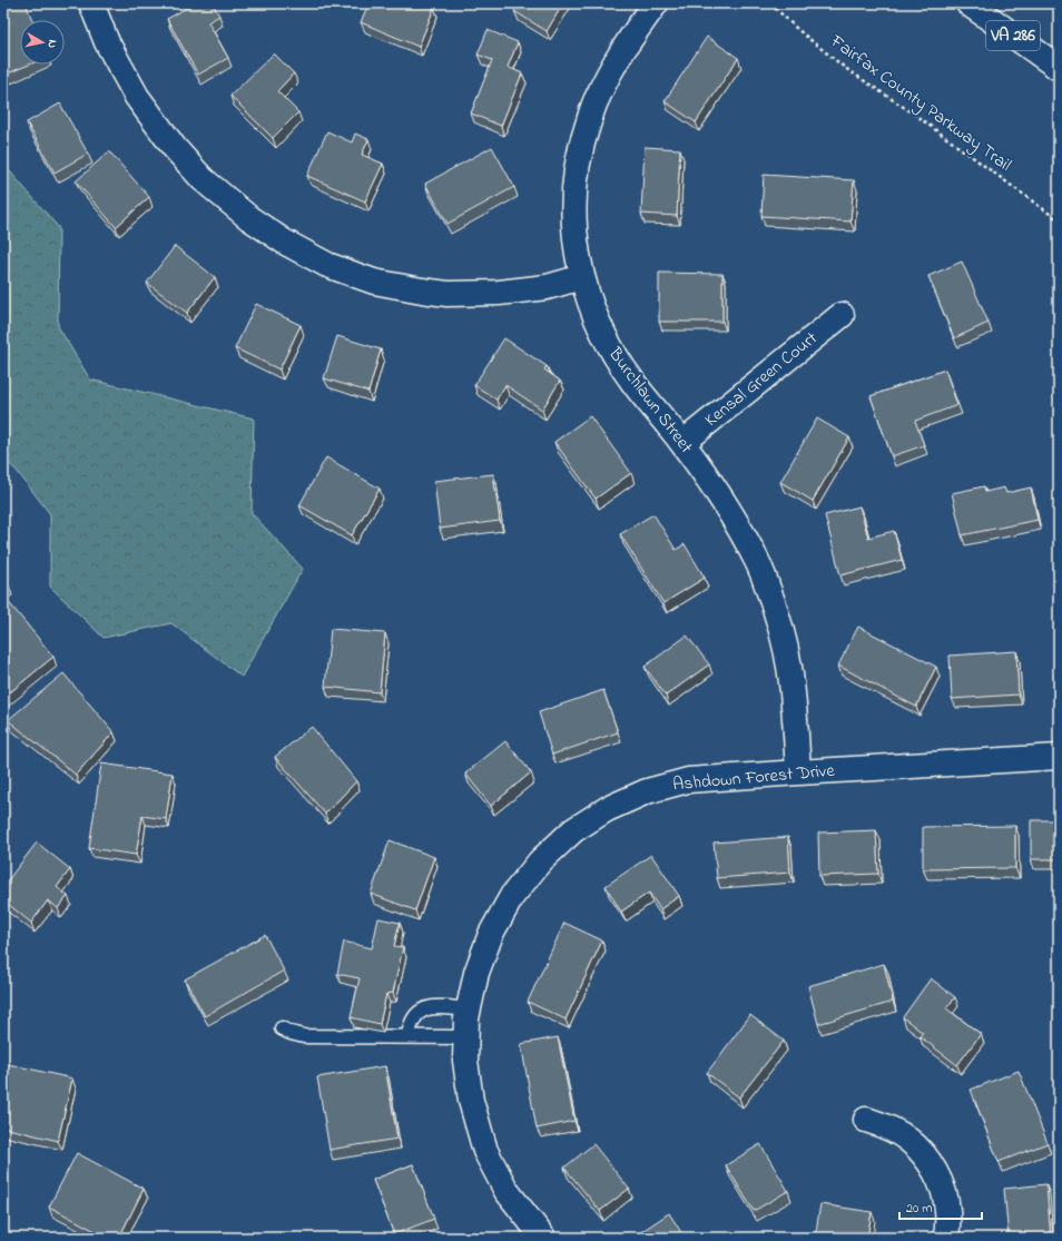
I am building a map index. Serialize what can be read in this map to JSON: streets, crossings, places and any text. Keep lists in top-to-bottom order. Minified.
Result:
{"streets":{"main road":["VA 286","Kensal Green Court","Burchlawn Street","Ashdown Forest Drive"],"path":["Fairfax County Parkway Trail"]},"crossings":[["Kensal Green Court","Burchlawn Street"],["Burchlawn Street","Ashdown Forest Drive"]],"scale_bar":"20 m","north":"right"}
